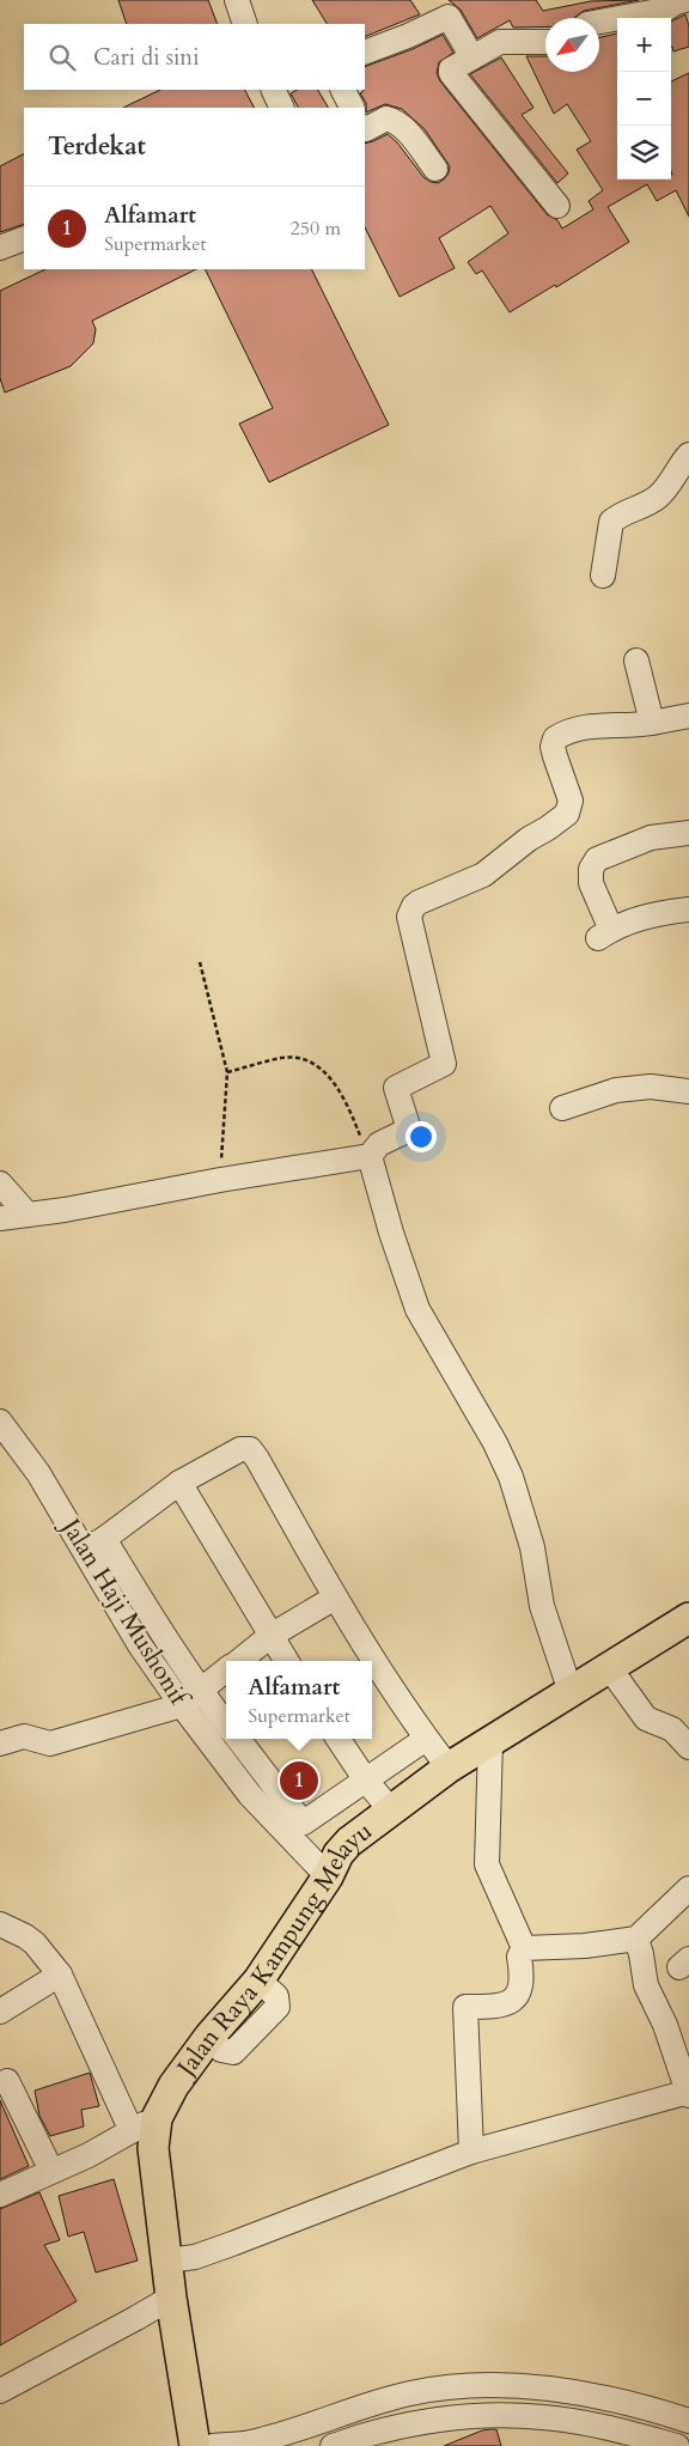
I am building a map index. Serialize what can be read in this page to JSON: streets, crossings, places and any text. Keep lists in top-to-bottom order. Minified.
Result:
{"streets":{"main road":["Jalan Raya Kampung Melayu"],"street":["Jalan Haji Mushonif"]},"crossings":[["Jalan Haji Mushonif","Jalan Raya Kampung Melayu"]],"north":"bottom left","page":{"map_buttons":["+","−"],"search":"Cari di sini","heading":"Terdekat","list":[{"mark":"1","name":"Alfamart","note":"Supermarket","value":"250 m"}],"popup":["Alfamart","Supermarket"],"pins":"1"}}
